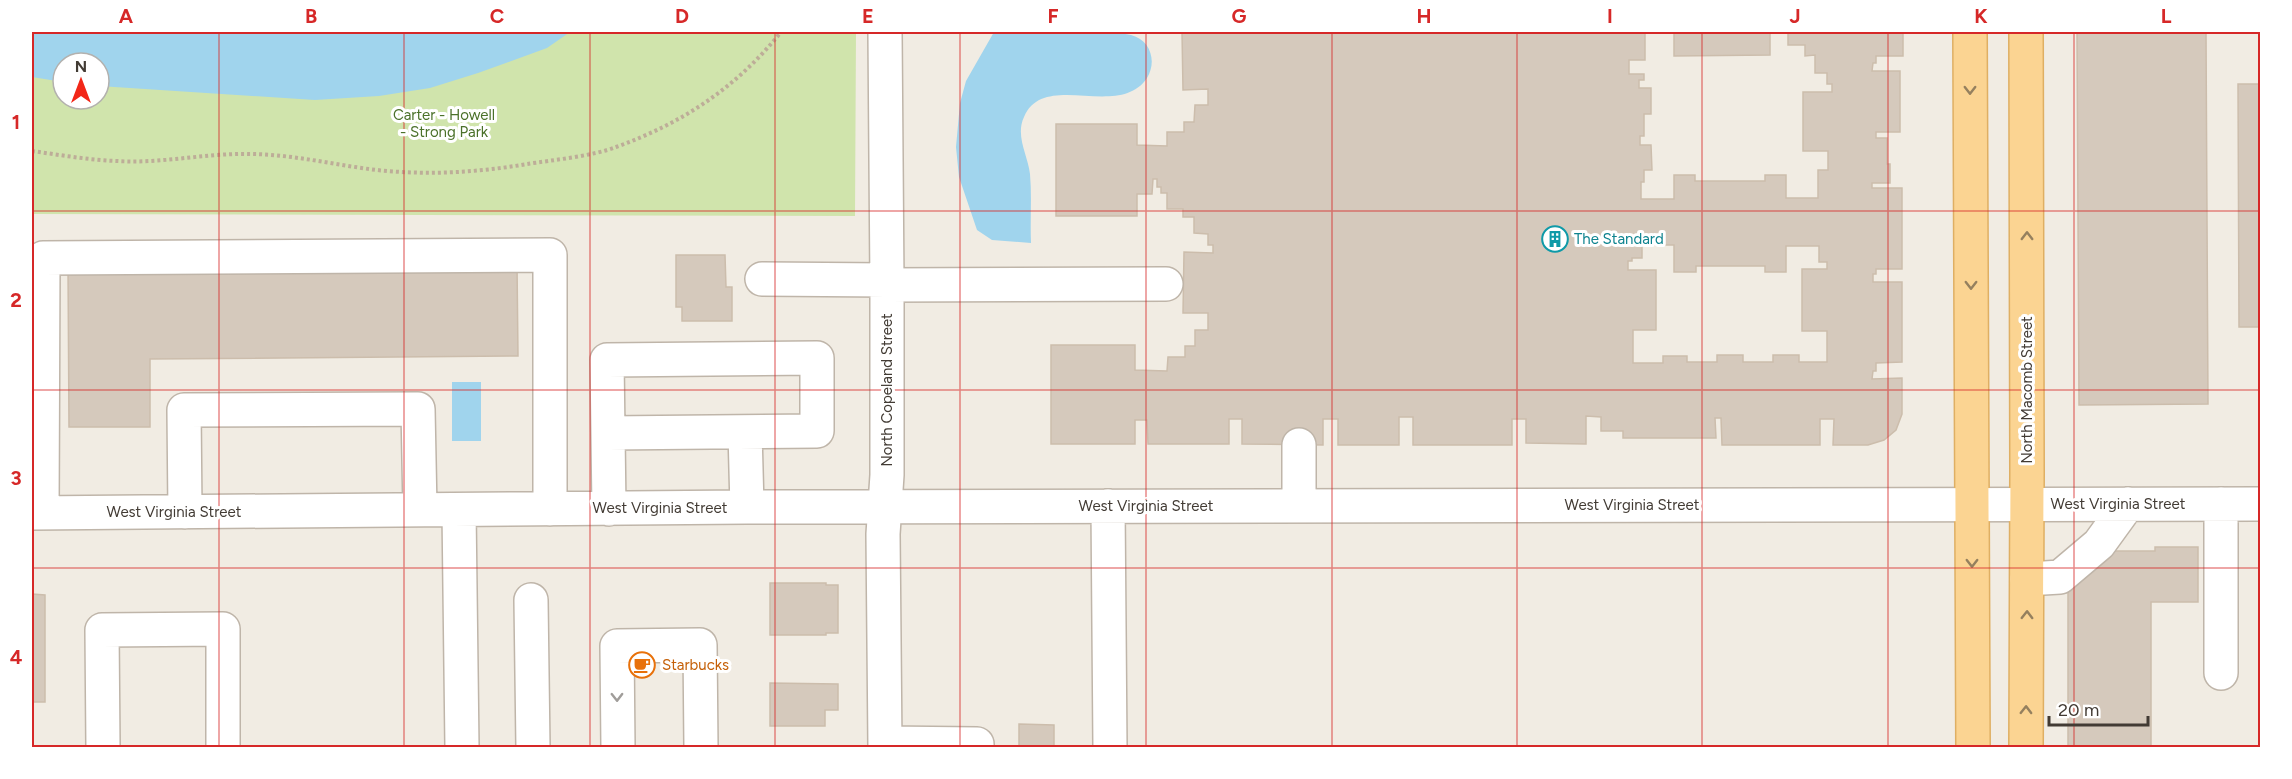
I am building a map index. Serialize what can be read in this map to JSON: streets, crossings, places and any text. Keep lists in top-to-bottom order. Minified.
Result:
{"streets":{"main road":["North Macomb Street"],"street":["North Copeland Street","West Virginia Street"]},"crossings":[["North Copeland Street","West Virginia Street"],["North Macomb Street","West Virginia Street"]],"parks":["Carter - Howell - Strong Park"],"places":{"building":["The Standard"],"cafe":["Starbucks"]},"scale_bar":"20 m","north":"top","grid":{"columns":["A","B","C","D","E","F","G","H","I","J","K","L"],"rows":["1","2","3","4"]}}
